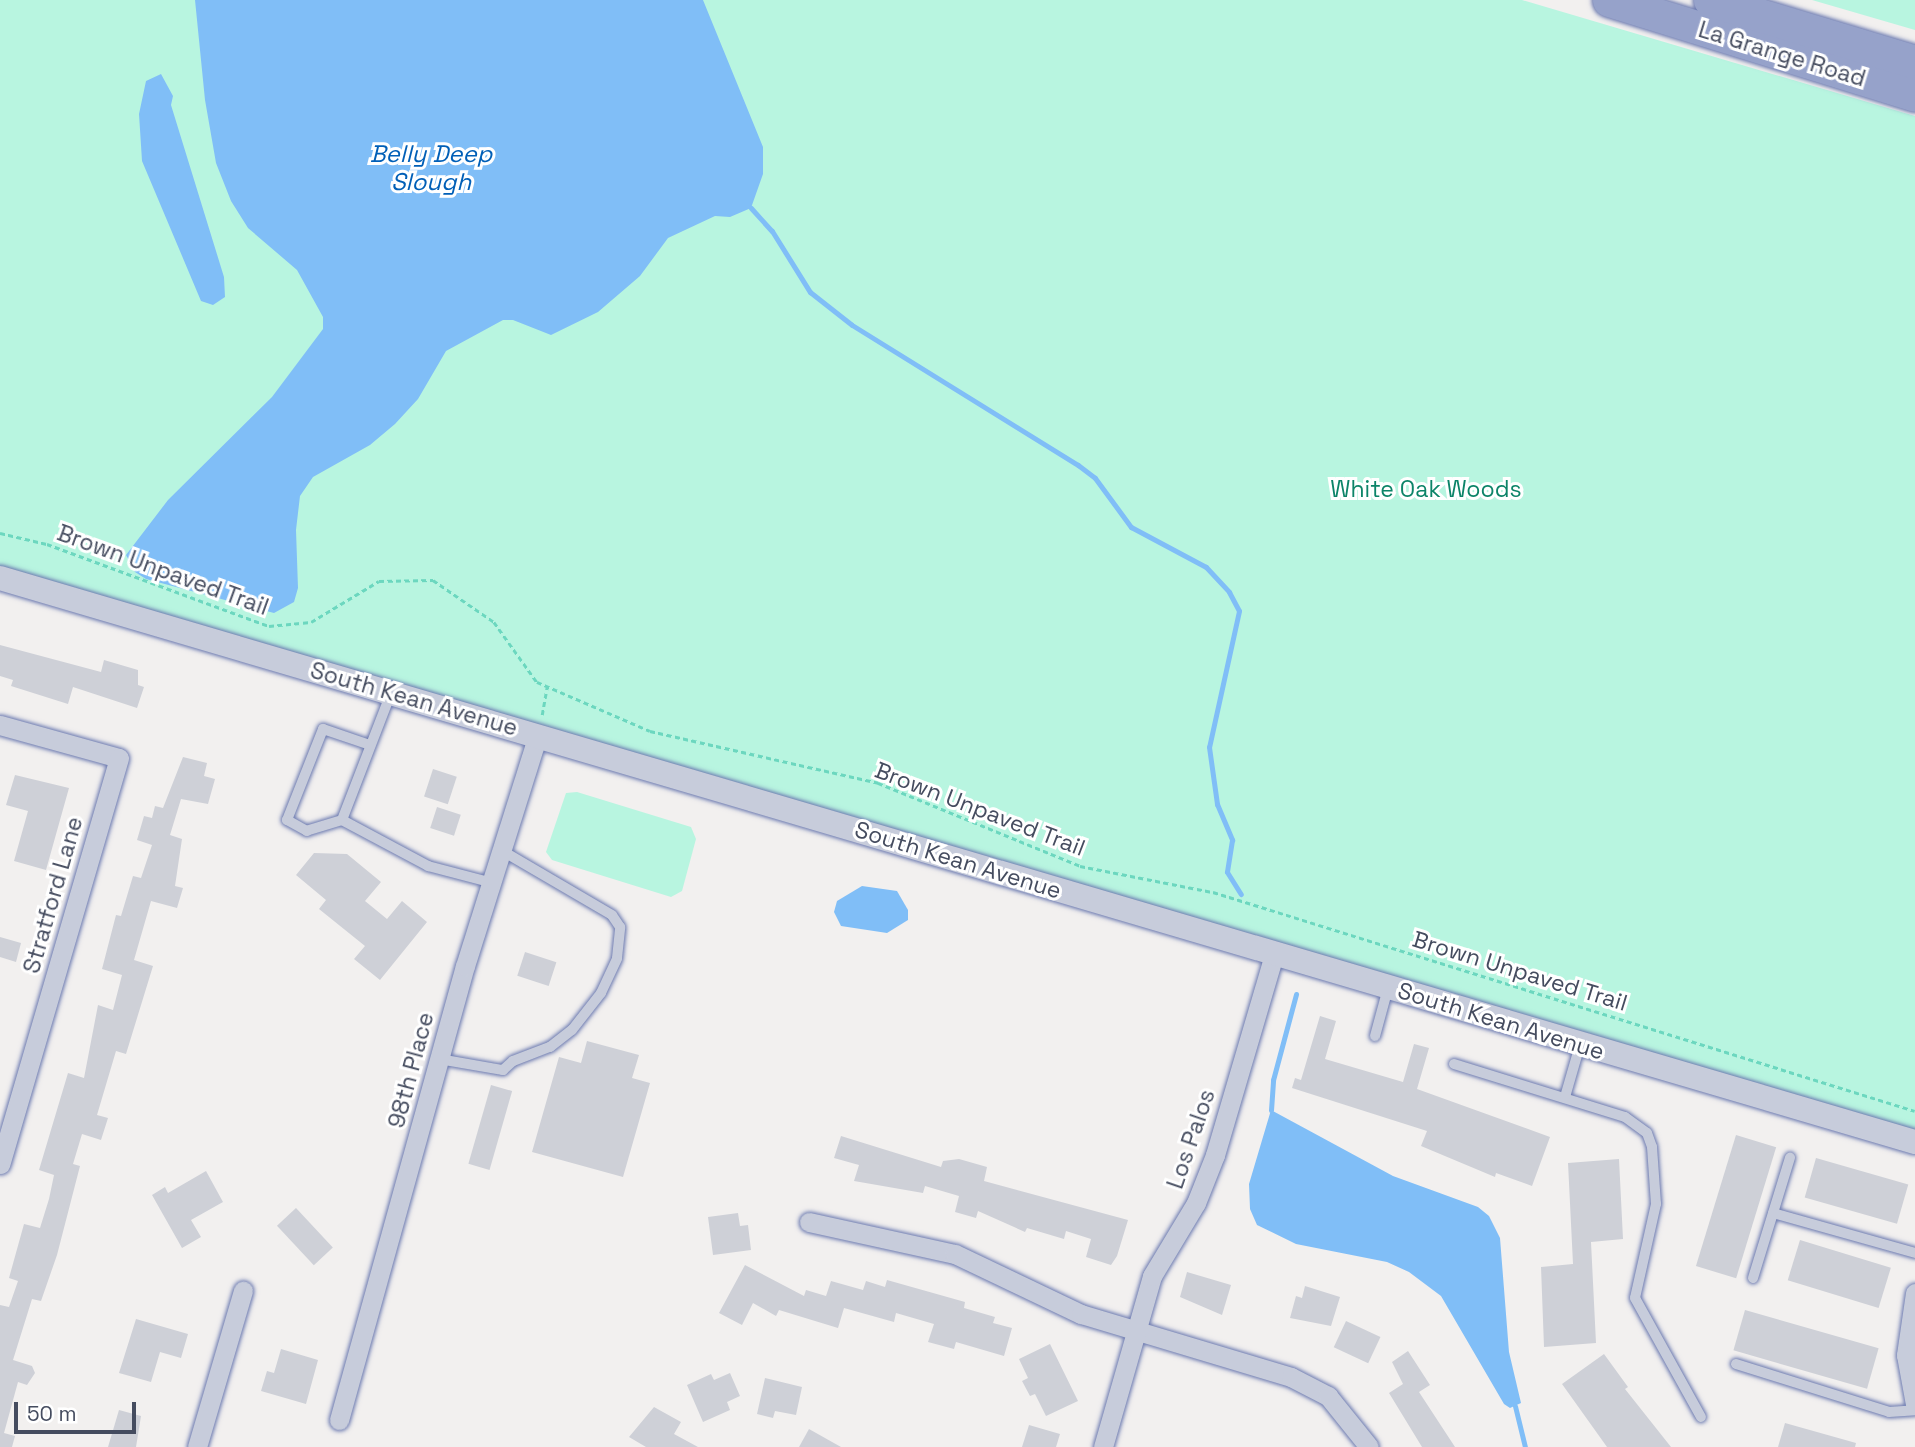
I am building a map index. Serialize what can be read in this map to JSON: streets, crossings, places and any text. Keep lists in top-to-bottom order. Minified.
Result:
{"streets":{"highway":["La Grange Road"],"street":["South Kean Avenue","Stratford Lane","98th Place","Los Palos"],"path":["Brown Unpaved Trail"]},"crossings":[["South Kean Avenue","98th Place"],["South Kean Avenue","Los Palos"]],"water":["Belly Deep Slough"],"parks":["White Oak Woods"],"scale_bar":"50 m"}
